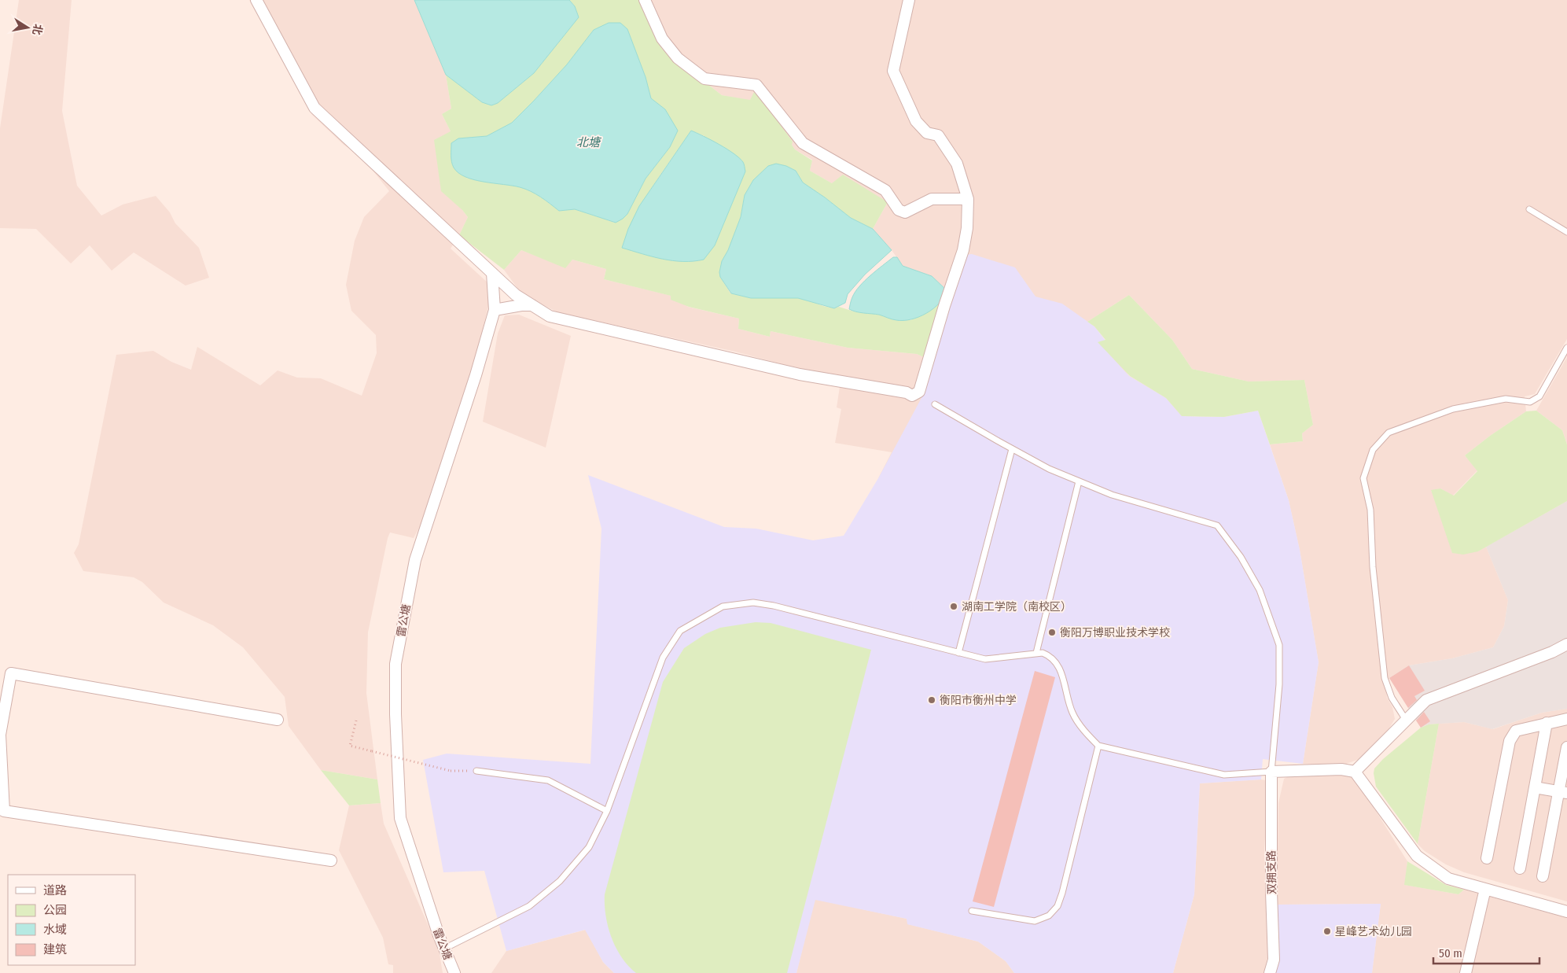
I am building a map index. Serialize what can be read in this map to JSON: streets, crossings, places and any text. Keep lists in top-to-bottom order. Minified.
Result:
{"streets":{"street":["雷公塘","双拥支路"]},"water":["北塘"],"places":["湖南工学院（南校区）","衡阳万博职业技术学校","衡阳市衡州中学","星峰艺术幼儿园"],"legend":["道路","公园","水域","建筑"],"scale_bar":"50 m","north":"right"}
